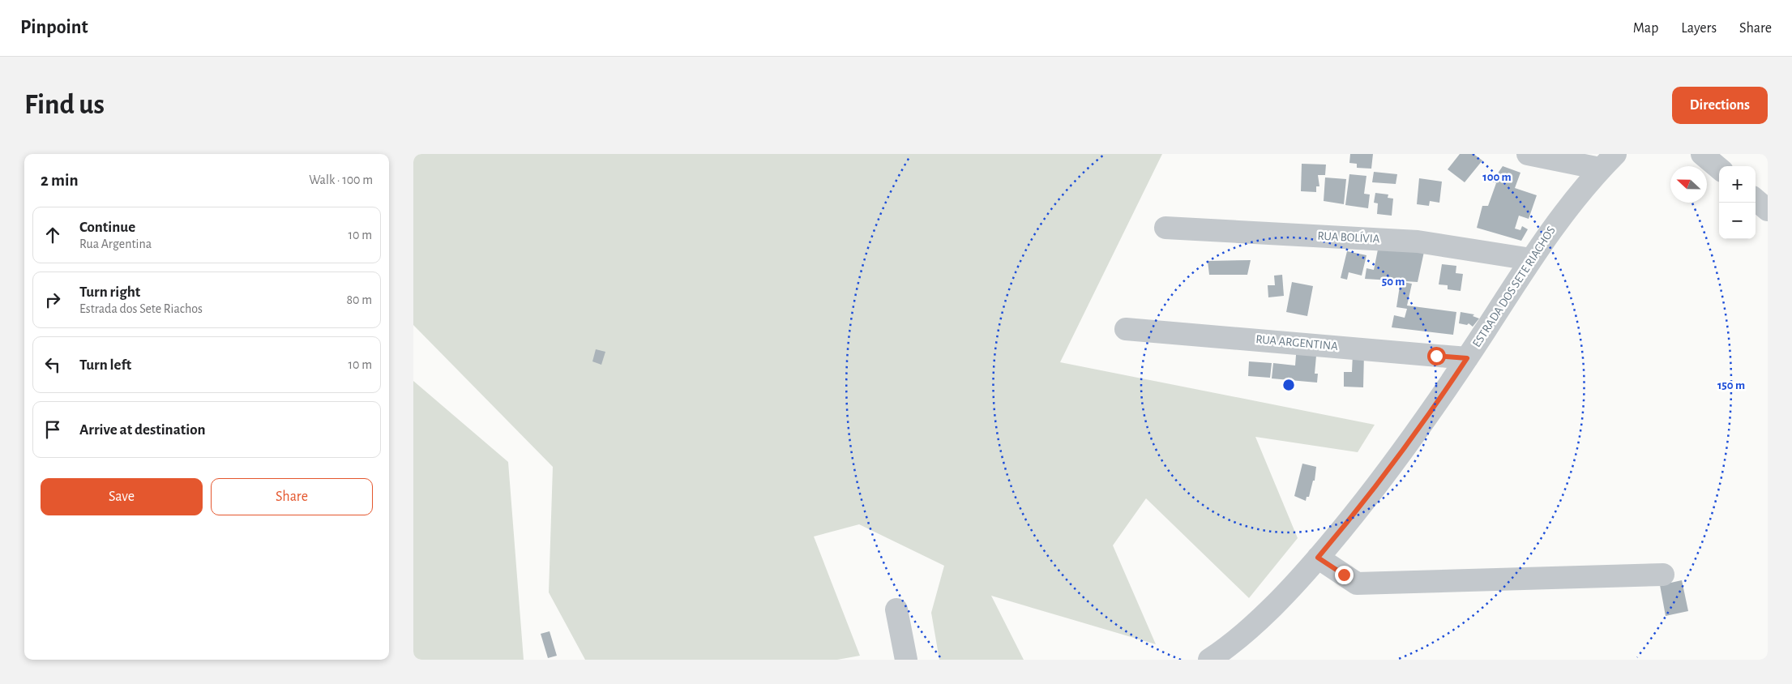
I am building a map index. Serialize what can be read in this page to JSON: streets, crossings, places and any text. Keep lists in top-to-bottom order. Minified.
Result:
{"streets":{"street":["RUA BOLÍVIA","ESTRADA DOS SETE RIACHOS","RUA ARGENTINA"]},"crossings":[["RUA BOLÍVIA","ESTRADA DOS SETE RIACHOS"],["ESTRADA DOS SETE RIACHOS","RUA ARGENTINA"]],"north":"left","page":{"header":"Pinpoint","nav":["Map","Layers","Share"],"buttons":["Directions",["Save","Share"]],"title":"Find us","heading":["2 min","Walk · 100 m"],"map_buttons":["+","−"],"list":[["Continue","Rua Argentina","10 m"],["Turn right","Estrada dos Sete Riachos","80 m"],["Turn left","10 m"],"Arrive at destination"]},"rings":["100 m","50 m","150 m"]}
